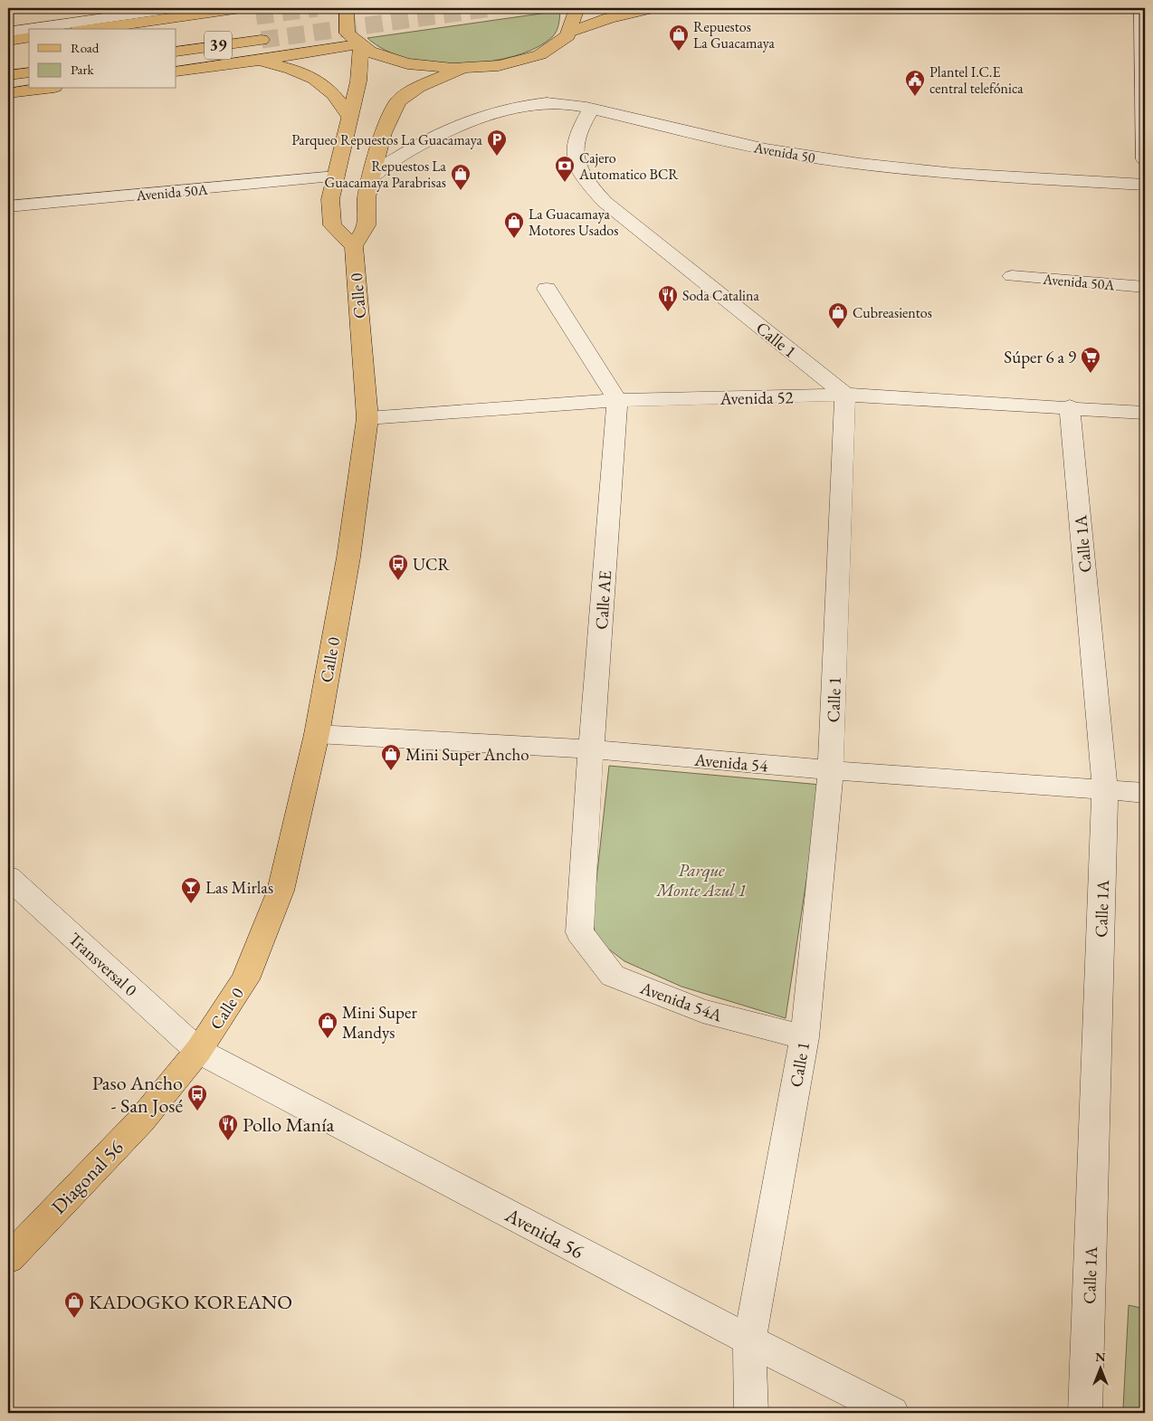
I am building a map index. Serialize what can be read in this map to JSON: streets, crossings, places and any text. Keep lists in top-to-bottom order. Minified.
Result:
{"streets":{"main road":["39","Calle 0","Diagonal 56"],"street":["Avenida 50","Avenida 50A","Calle 1","Avenida 52","Calle 1A","Calle AE","Avenida 54","Transversal 0","Avenida 54A","Avenida 56"]},"crossings":[["Avenida 50","Calle 1"],["Calle 0","Avenida 52"],["Calle 0","Avenida 54"],["Calle 0","Transversal 0"],["Calle 0","Diagonal 56"],["Calle 0","Avenida 56"],["Calle 1","Avenida 52"],["Calle 1","Avenida 54"],["Calle 1","Avenida 54A"],["Calle 1","Avenida 56"],["Avenida 52","Calle 1A"],["Avenida 52","Calle AE"],["Calle 1A","Avenida 54"],["Calle AE","Avenida 54"],["Calle AE","Avenida 54A"],["Transversal 0","Diagonal 56"],["Transversal 0","Avenida 56"],["Diagonal 56","Avenida 56"]],"parks":["Parque Monte Azul 1"],"places":{"shop":["Repuestos La Guacamaya","Repuestos La Guacamaya Parabrisas","La Guacamaya Motores Usados","Cubreasientos","Mini Super Ancho","Mini Super Mandys","KADOGKO KOREANO"],"public building":["Plantel I.C.E central telefónica"],"parking":["Parqueo Repuestos La Guacamaya"],"bank":["Cajero Automatico BCR"],"restaurant":["Soda Catalina","Pollo Manía"],"supermarket":["Súper 6 a 9"],"bus stop":["UCR","Paso Ancho - San José"],"bar":["Las Mirlas"]},"legend":["Road","Park"],"north":"top"}
